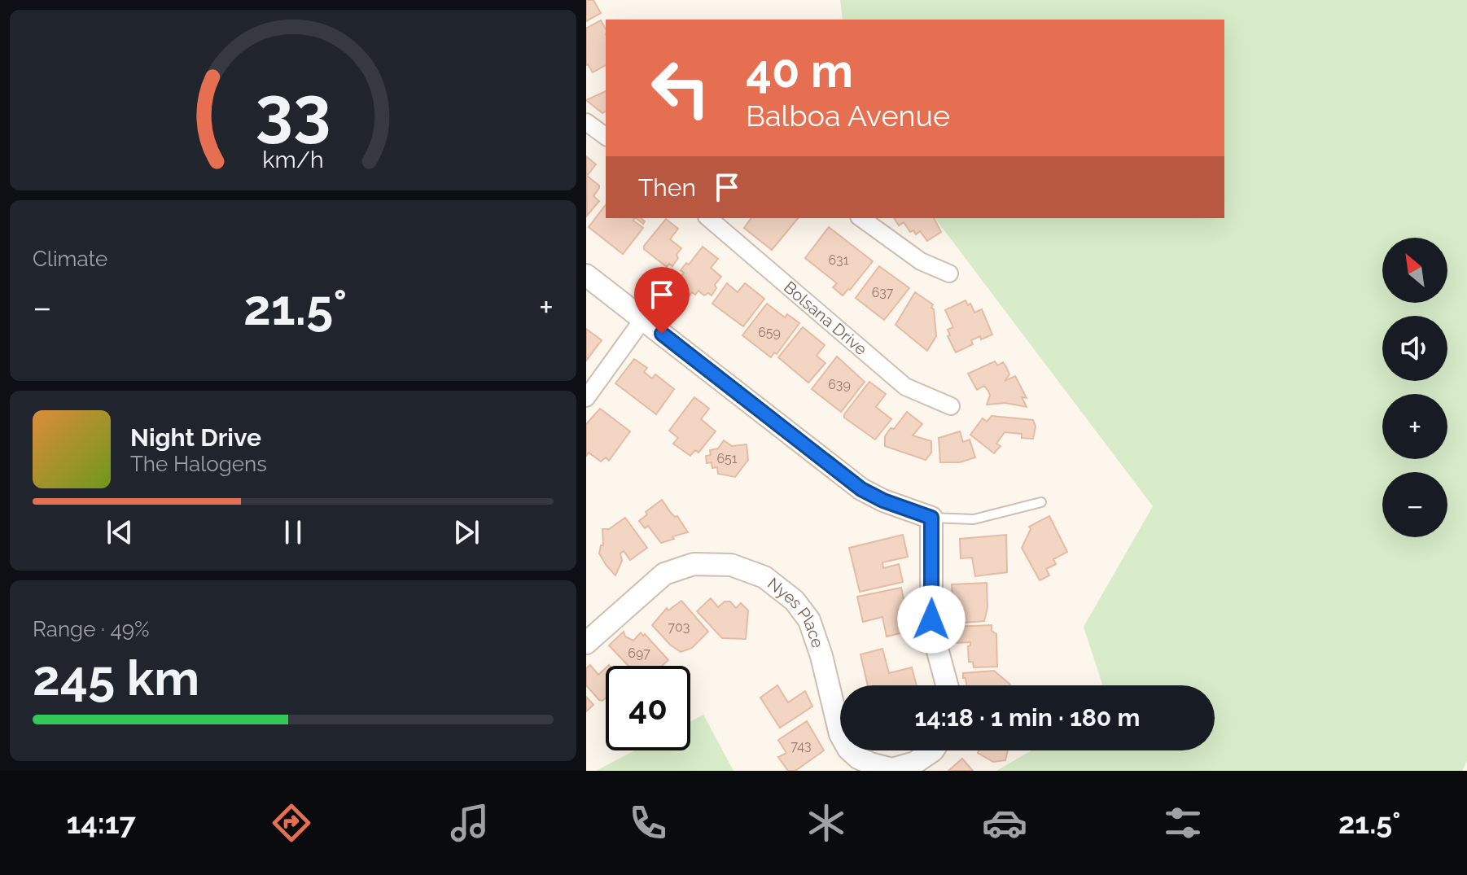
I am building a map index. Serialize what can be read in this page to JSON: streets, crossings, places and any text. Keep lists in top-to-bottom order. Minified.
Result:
{"streets":{"street":["Bolsana Drive","Nyes Place"]},"house_numbers":["631","637","659","639","651","703","697","743"],"north":"top left","page":{"turn":["40 m","Balboa Avenue"],"then":"Then","tile":["Climate",["Range · 49%","245 km"]],"map_buttons":["+","−"],"heat":["−","21.5°","+"],"song":["Night Drive","The Halogens"],"limit":"40","trip":"14:18 · 1 min · 180 m","tabs":["14:17","21.5°"],"gauge":["33","km/h"]}}
